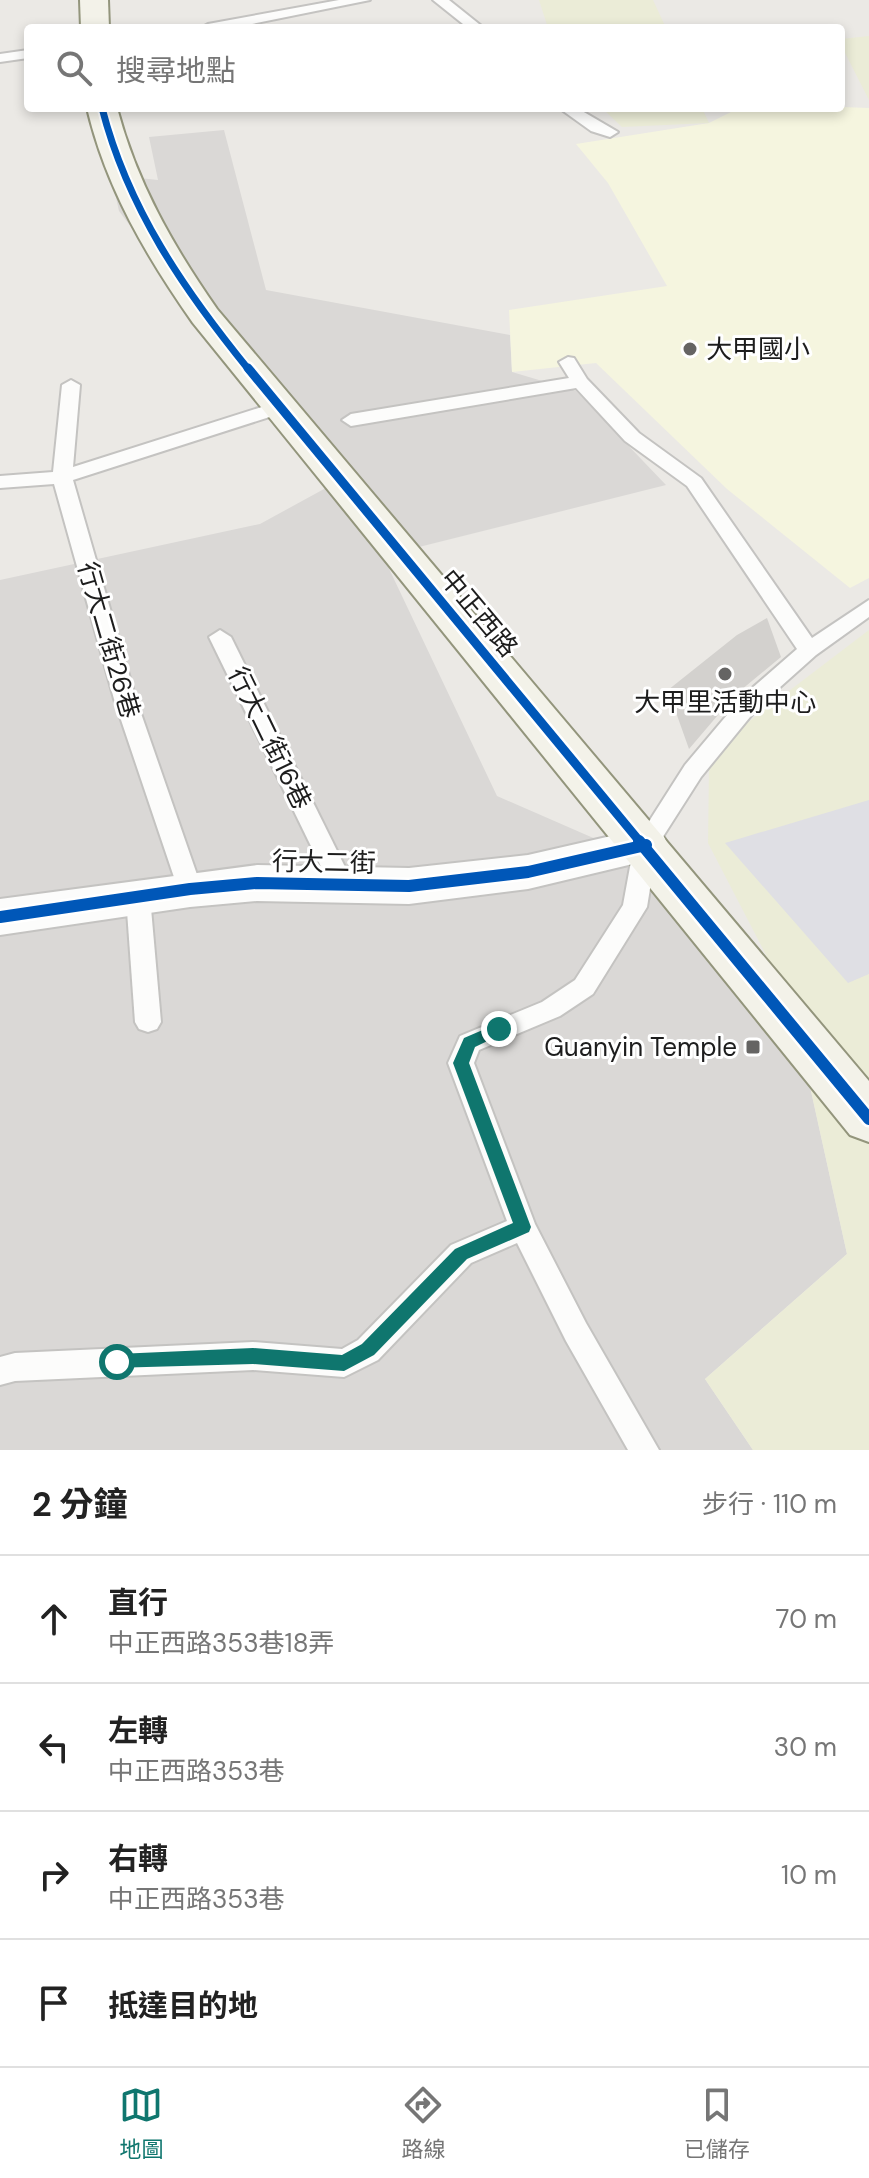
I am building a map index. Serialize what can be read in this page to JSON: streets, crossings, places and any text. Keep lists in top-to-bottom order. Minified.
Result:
{"streets":{"street":["中正西路","行大二街"],"lane":["行大二街26巷","行大二街16巷"]},"crossings":[["中正西路","行大二街"],["行大二街26巷","行大二街"],["行大二街16巷","行大二街"]],"places":{"other":["大甲國小","大甲里活動中心"],"transit":["Guanyin Temple"]},"page":{"search":"搜尋地點","heading":["2 分鐘","步行 · 110 m"],"list":[["直行","中正西路353巷18弄","70 m"],["左轉","中正西路353巷","30 m"],["右轉","中正西路353巷","10 m"],"抵達目的地"],"nav":["地圖","路線","已儲存"]}}
